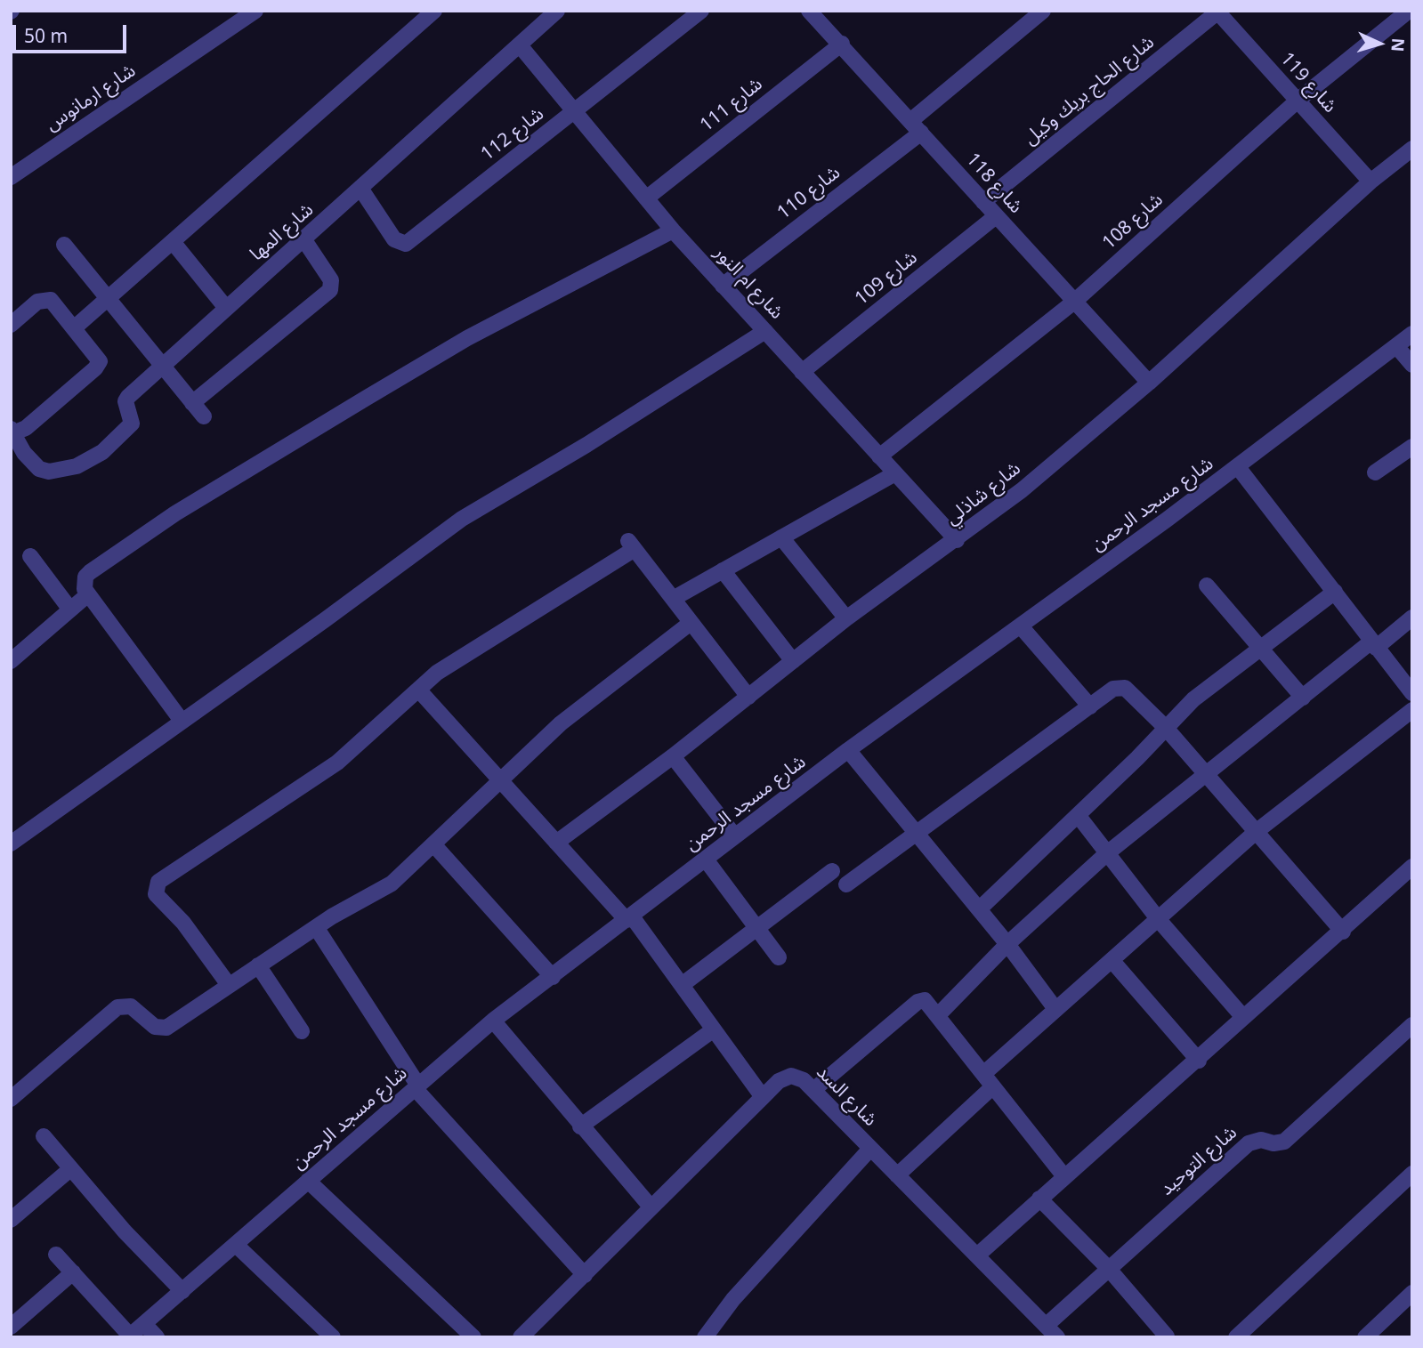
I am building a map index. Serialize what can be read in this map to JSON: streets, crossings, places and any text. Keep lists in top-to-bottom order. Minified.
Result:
{"streets":{"street":["شارع 119","شارع الحاج بريك وكيل","شارع ارمانوس","شارع 111","شارع 112","شارع 118","شارع 110","شارع 108","شارع المها","شارع 109","شارع ام النور","شارع شاذلي","شارع مسجد الرحمن","شارع السد","شارع التوحيد"]},"crossings":[["شارع 119","شارع الحاج بريك وكيل"],["شارع 119","شارع 108"],["شارع 119","شارع شاذلي"],["شارع الحاج بريك وكيل","شارع 118"],["شارع 111","شارع 118"],["شارع 111","شارع ام النور"],["شارع 112","شارع المها"],["شارع 112","شارع ام النور"],["شارع 118","شارع 110"],["شارع 118","شارع 108"],["شارع 118","شارع 109"],["شارع 118","شارع شاذلي"],["شارع 110","شارع ام النور"],["شارع 108","شارع ام النور"],["شارع المها","شارع ام النور"],["شارع 109","شارع ام النور"],["شارع ام النور","شارع شاذلي"],["شارع السد","شارع التوحيد"]],"scale_bar":"50 m","north":"right"}
